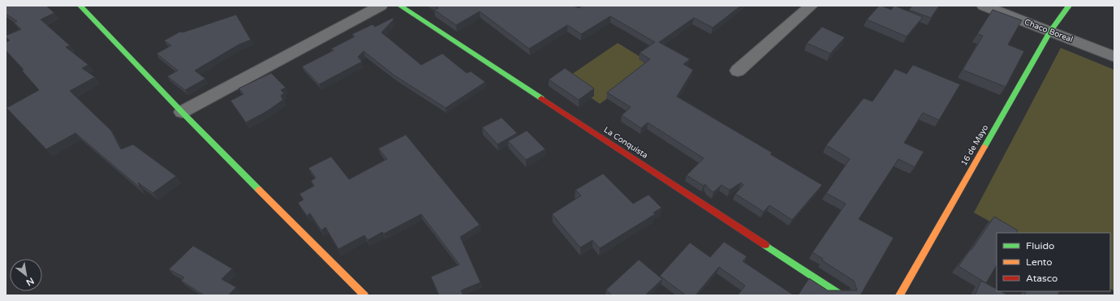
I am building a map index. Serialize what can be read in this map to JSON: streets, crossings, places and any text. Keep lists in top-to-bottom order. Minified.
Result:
{"streets":{"street":["Chaco Boreal","La Conquista","16 de Mayo"]},"crossings":[["Chaco Boreal","16 de Mayo"]],"legend":["Fluido","Lento","Atasco"],"north":"bottom right"}
